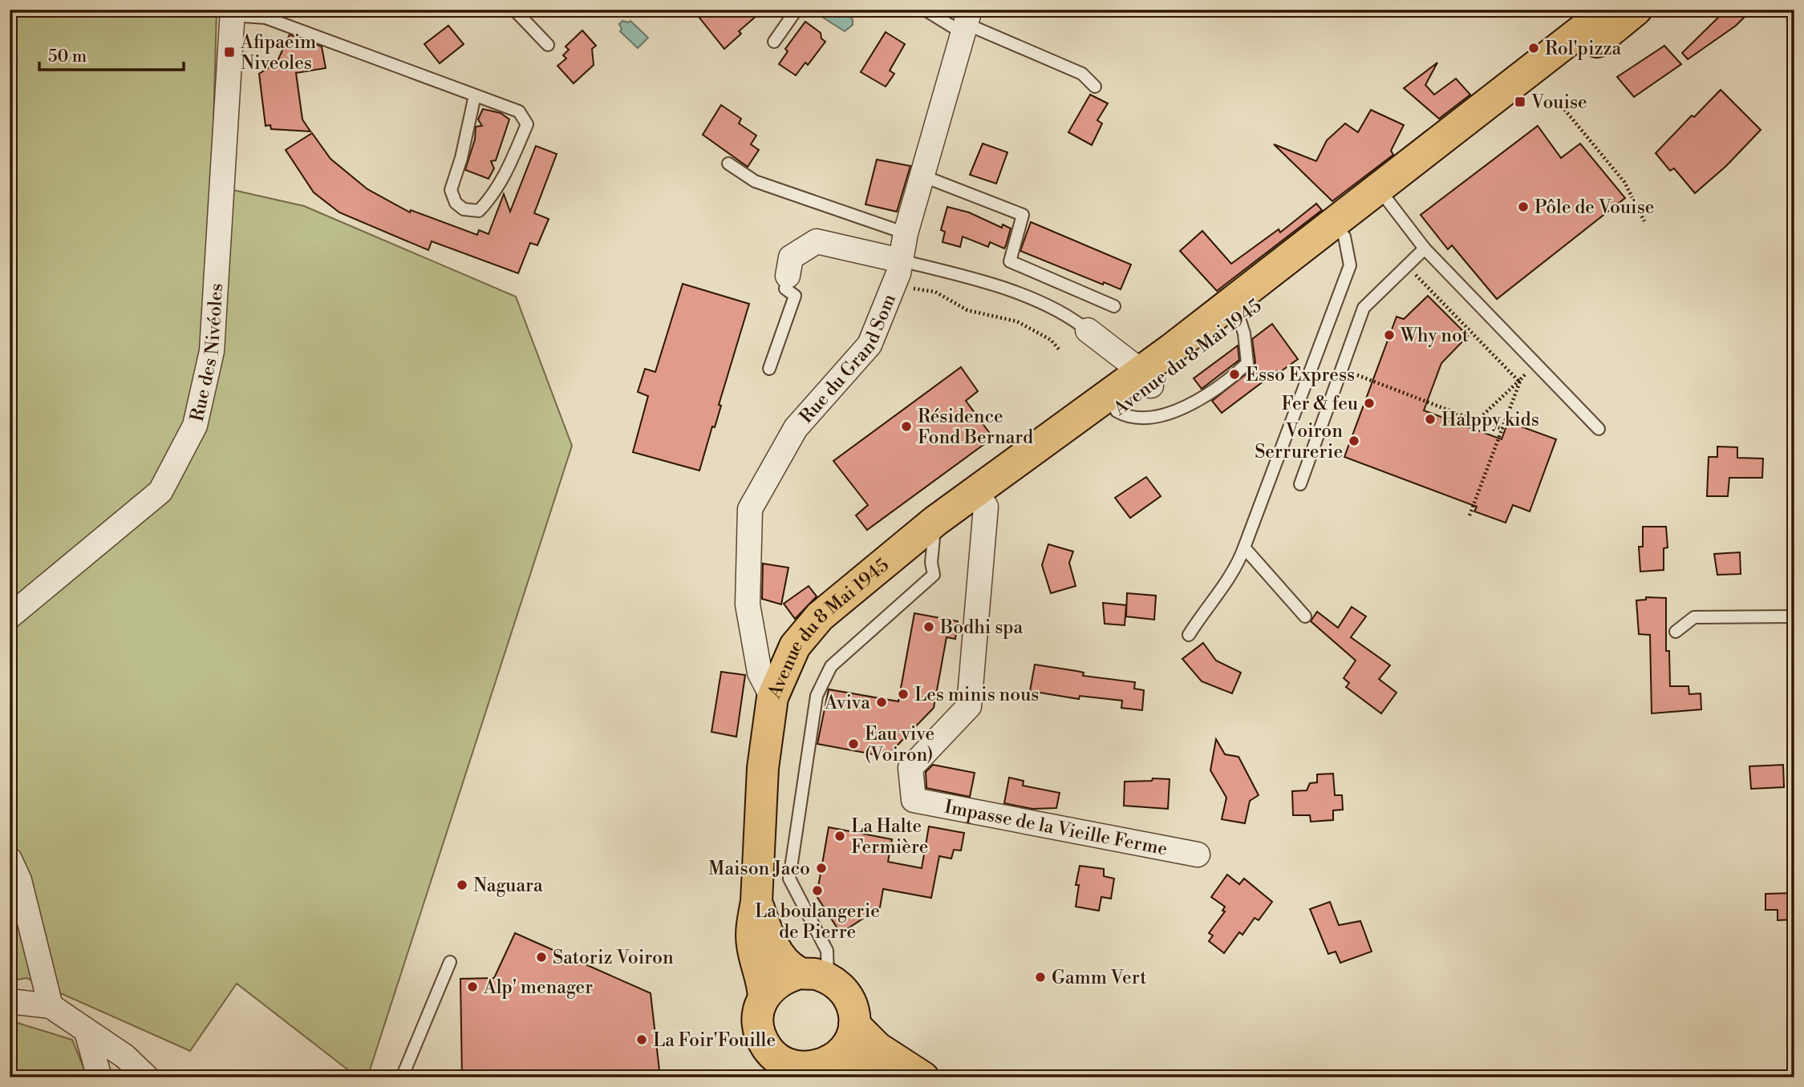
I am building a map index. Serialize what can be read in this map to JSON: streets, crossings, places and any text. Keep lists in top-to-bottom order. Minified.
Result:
{"streets":{"main road":["Avenue du 8 Mai 1945"],"street":["Rue des Nivéoles","Rue du Grand Som","Impasse de la Vieille Ferme"]},"crossings":[["Rue du Grand Som","Avenue du 8 Mai 1945"],["Avenue du 8 Mai 1945","Impasse de la Vieille Ferme"]],"places":{"other":["Rol'pizza","Pôle de Vouise","Why not","Esso Express","Fer & feu","Halppy kids","Résidence Fond Bernard","Voiron Serrurerie","Bodhi spa","Les minis nous","Aviva","Eau vive (Voiron)","La Halte Fermière","Maison Jaco","Naguara","La boulangerie de Pierre","Satoriz Voiron","Gamm Vert","Alp' menager","La Foir'Fouille"],"transit":["Afipaeim Niveoles","Vouise"]},"scale_bar":"50 m"}
